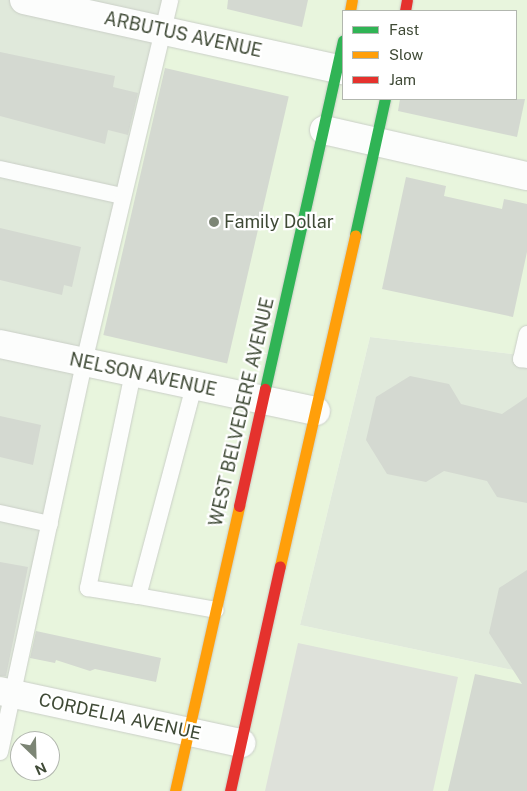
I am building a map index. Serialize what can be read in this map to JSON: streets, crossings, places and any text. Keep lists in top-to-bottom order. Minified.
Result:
{"streets":{"main road":["WEST BELVEDERE AVENUE"],"street":["ARBUTUS AVENUE","NELSON AVENUE","CORDELIA AVENUE"]},"crossings":[["ARBUTUS AVENUE","WEST BELVEDERE AVENUE"],["NELSON AVENUE","WEST BELVEDERE AVENUE"],["WEST BELVEDERE AVENUE","CORDELIA AVENUE"]],"places":["Family Dollar"],"legend":["Fast","Slow","Jam"],"north":"bottom right"}
